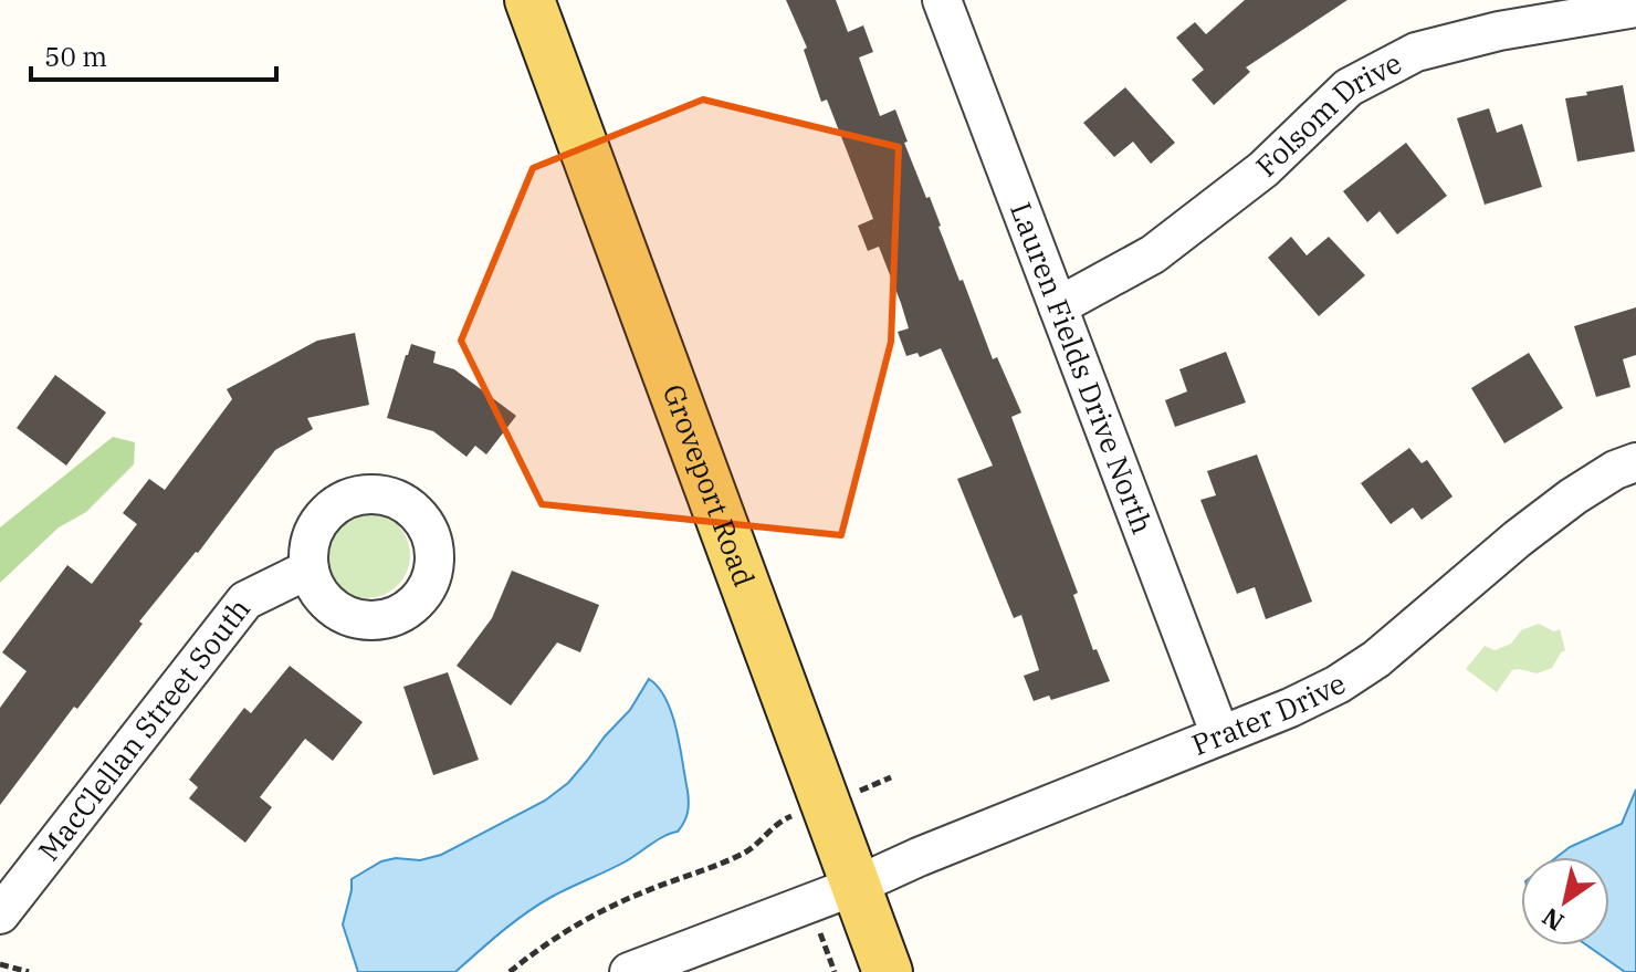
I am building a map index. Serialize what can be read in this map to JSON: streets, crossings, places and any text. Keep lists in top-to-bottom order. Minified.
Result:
{"streets":{"main road":["Groveport Road"],"street":["Folsom Drive","Lauren Fields Drive North","Prater Drive","MacClellan Street South"]},"crossings":[["Folsom Drive","Lauren Fields Drive North"],["Lauren Fields Drive North","Prater Drive"],["Groveport Road","Prater Drive"]],"scale_bar":"50 m","north":"bottom left"}
